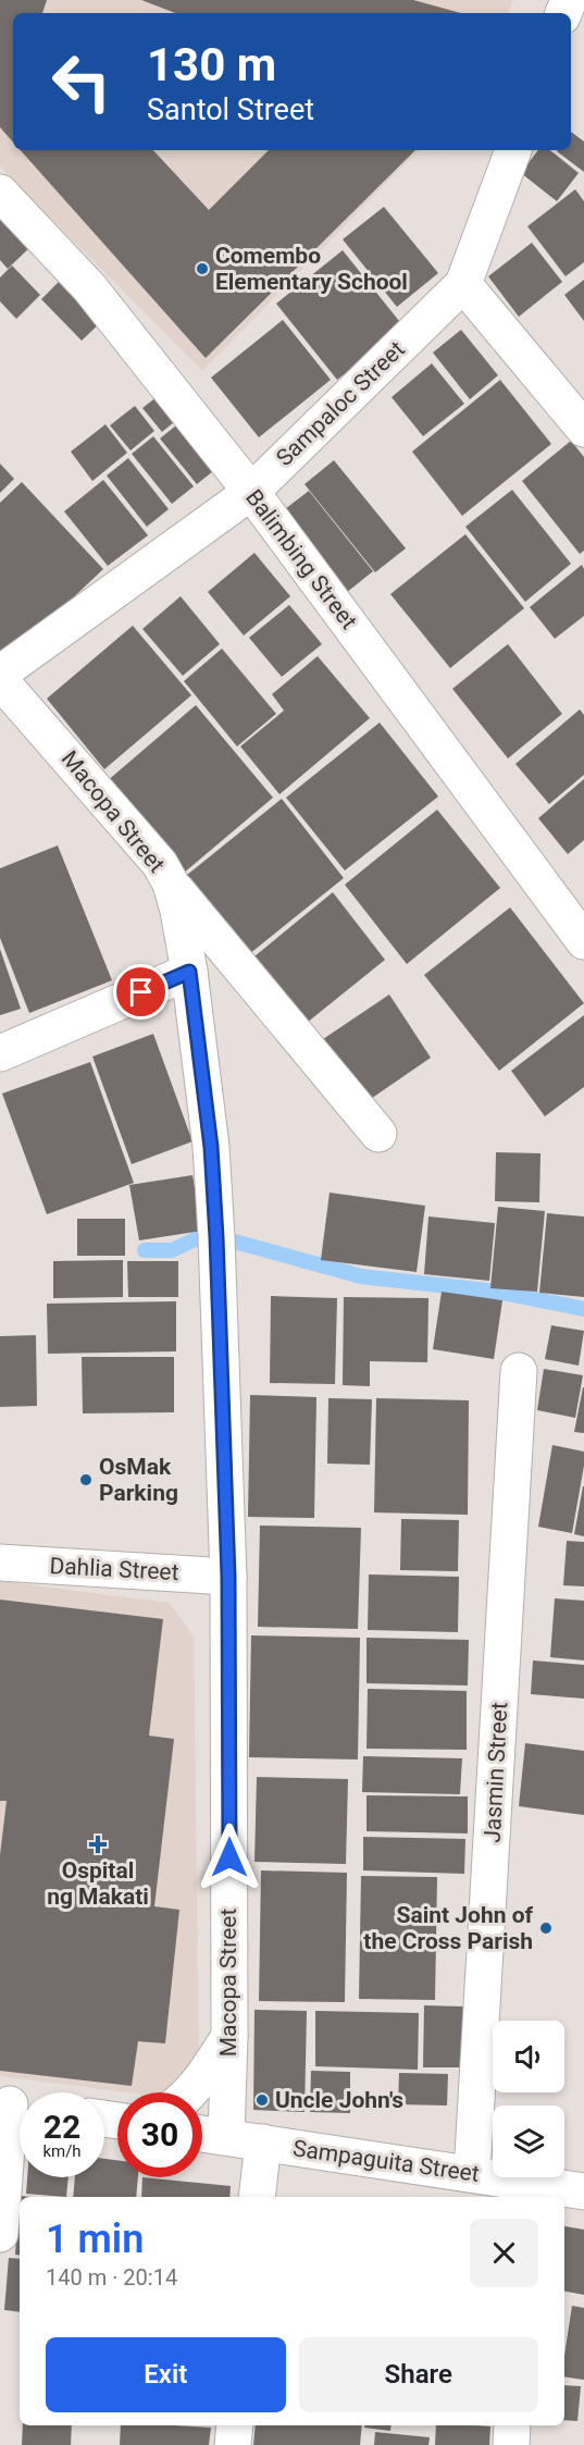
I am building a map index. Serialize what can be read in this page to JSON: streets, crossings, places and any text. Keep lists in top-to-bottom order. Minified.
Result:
{"streets":{"street":["Sampaloc Street","Balimbing Street","Macopa Street","Dahlia Street","Jasmin Street","Sampaguita Street"]},"crossings":[["Sampaloc Street","Balimbing Street"],["Macopa Street","Dahlia Street"],["Macopa Street","Sampaguita Street"],["Jasmin Street","Sampaguita Street"]],"places":{"other":["Comembo Elementary School","OsMak Parking","Saint John of the Cross Parish","Uncle John's"],"health":["Ospital ng Makati"]},"page":{"turn":["130 m","Santol Street"],"speed":"22 km/h","limit":"30","heading":["1 min","140 m · 20:14"],"buttons":["Exit","Share"]}}
